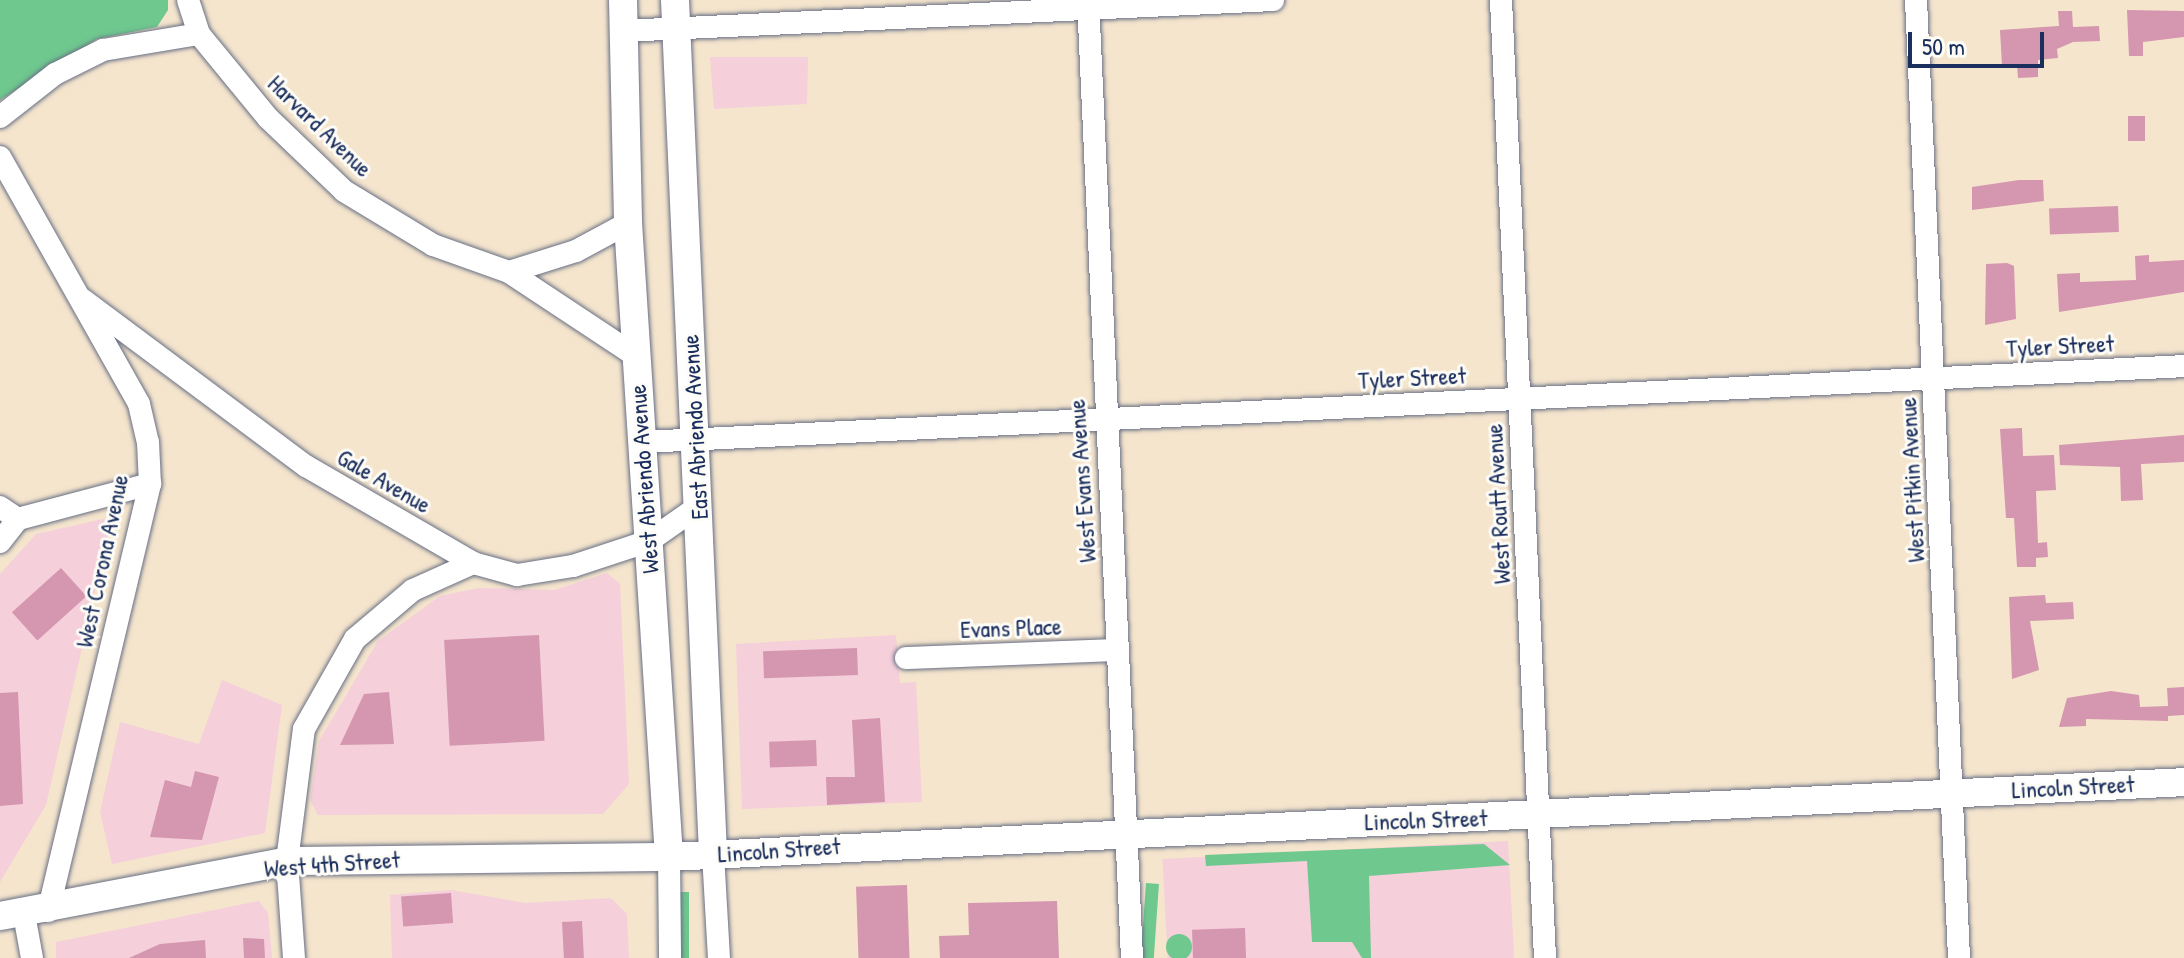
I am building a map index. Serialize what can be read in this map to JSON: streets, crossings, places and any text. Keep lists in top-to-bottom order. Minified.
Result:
{"streets":{"main road":["East Abriendo Avenue","West Abriendo Avenue","Lincoln Street","West 4th Street"],"street":["Harvard Avenue","Tyler Street","West Pitkin Avenue","Gale Avenue","West Evans Avenue","West Routt Avenue","West Corona Avenue","Evans Place"]},"crossings":[["Harvard Avenue","West Abriendo Avenue"],["Tyler Street","East Abriendo Avenue"],["Tyler Street","West Abriendo Avenue"],["Tyler Street","West Pitkin Avenue"],["Tyler Street","West Evans Avenue"],["Tyler Street","West Routt Avenue"],["East Abriendo Avenue","Gale Avenue"],["East Abriendo Avenue","Lincoln Street"],["West Abriendo Avenue","Gale Avenue"],["West Abriendo Avenue","Lincoln Street"],["West Abriendo Avenue","West 4th Street"],["West Pitkin Avenue","Lincoln Street"],["Gale Avenue","West Corona Avenue"],["West Evans Avenue","Evans Place"],["West Evans Avenue","Lincoln Street"],["West Routt Avenue","Lincoln Street"],["West Corona Avenue","West 4th Street"],["Lincoln Street","West 4th Street"]],"scale_bar":"50 m"}
